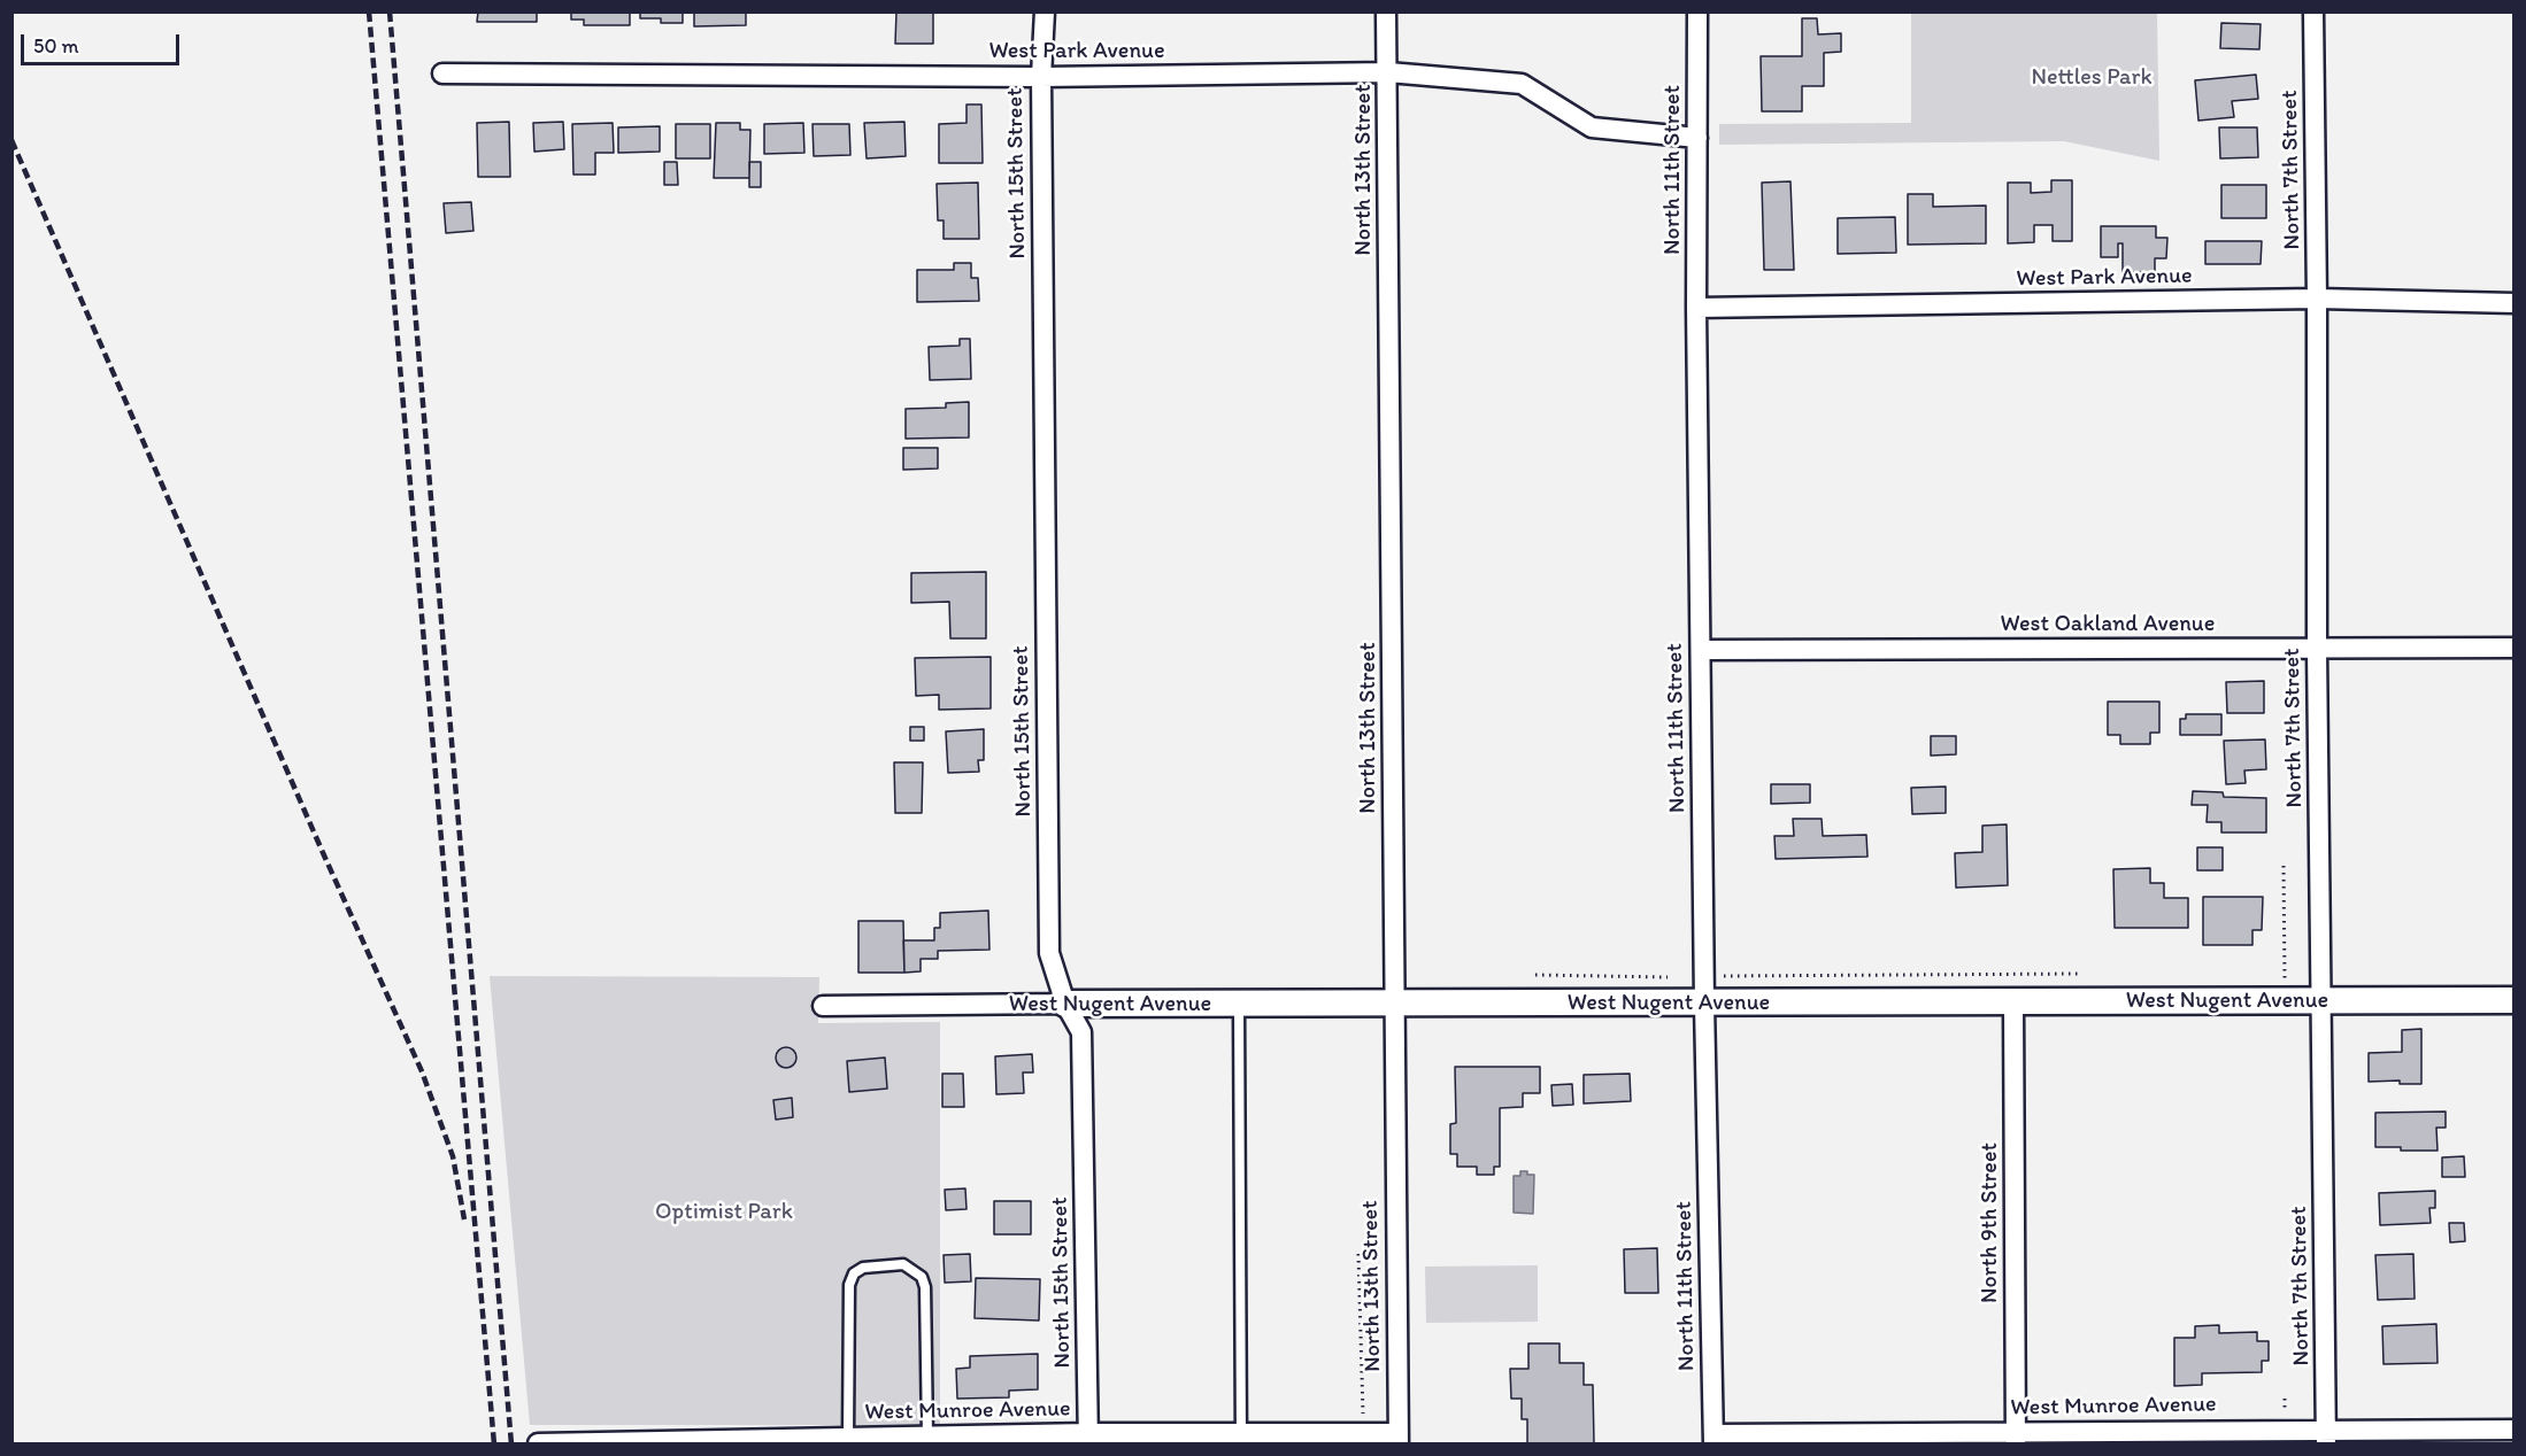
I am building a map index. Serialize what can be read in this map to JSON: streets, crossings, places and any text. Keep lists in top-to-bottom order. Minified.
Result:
{"streets":{"street":["West Park Avenue","North 13th Street","North 11th Street","North 7th Street","North 15th Street","West Oakland Avenue","West Nugent Avenue","North 9th Street","West Munroe Avenue"]},"crossings":[["West Park Avenue","North 13th Street"],["West Park Avenue","North 11th Street"],["West Park Avenue","North 7th Street"],["West Park Avenue","North 15th Street"],["North 13th Street","West Nugent Avenue"],["North 13th Street","West Munroe Avenue"],["North 11th Street","West Oakland Avenue"],["North 11th Street","West Nugent Avenue"],["North 11th Street","West Munroe Avenue"],["North 7th Street","West Oakland Avenue"],["North 7th Street","West Nugent Avenue"],["North 7th Street","West Munroe Avenue"],["North 15th Street","West Nugent Avenue"],["North 15th Street","West Munroe Avenue"],["West Nugent Avenue","North 9th Street"],["North 9th Street","West Munroe Avenue"]],"parks":["Nettles Park","Optimist Park"],"scale_bar":"50 m"}
